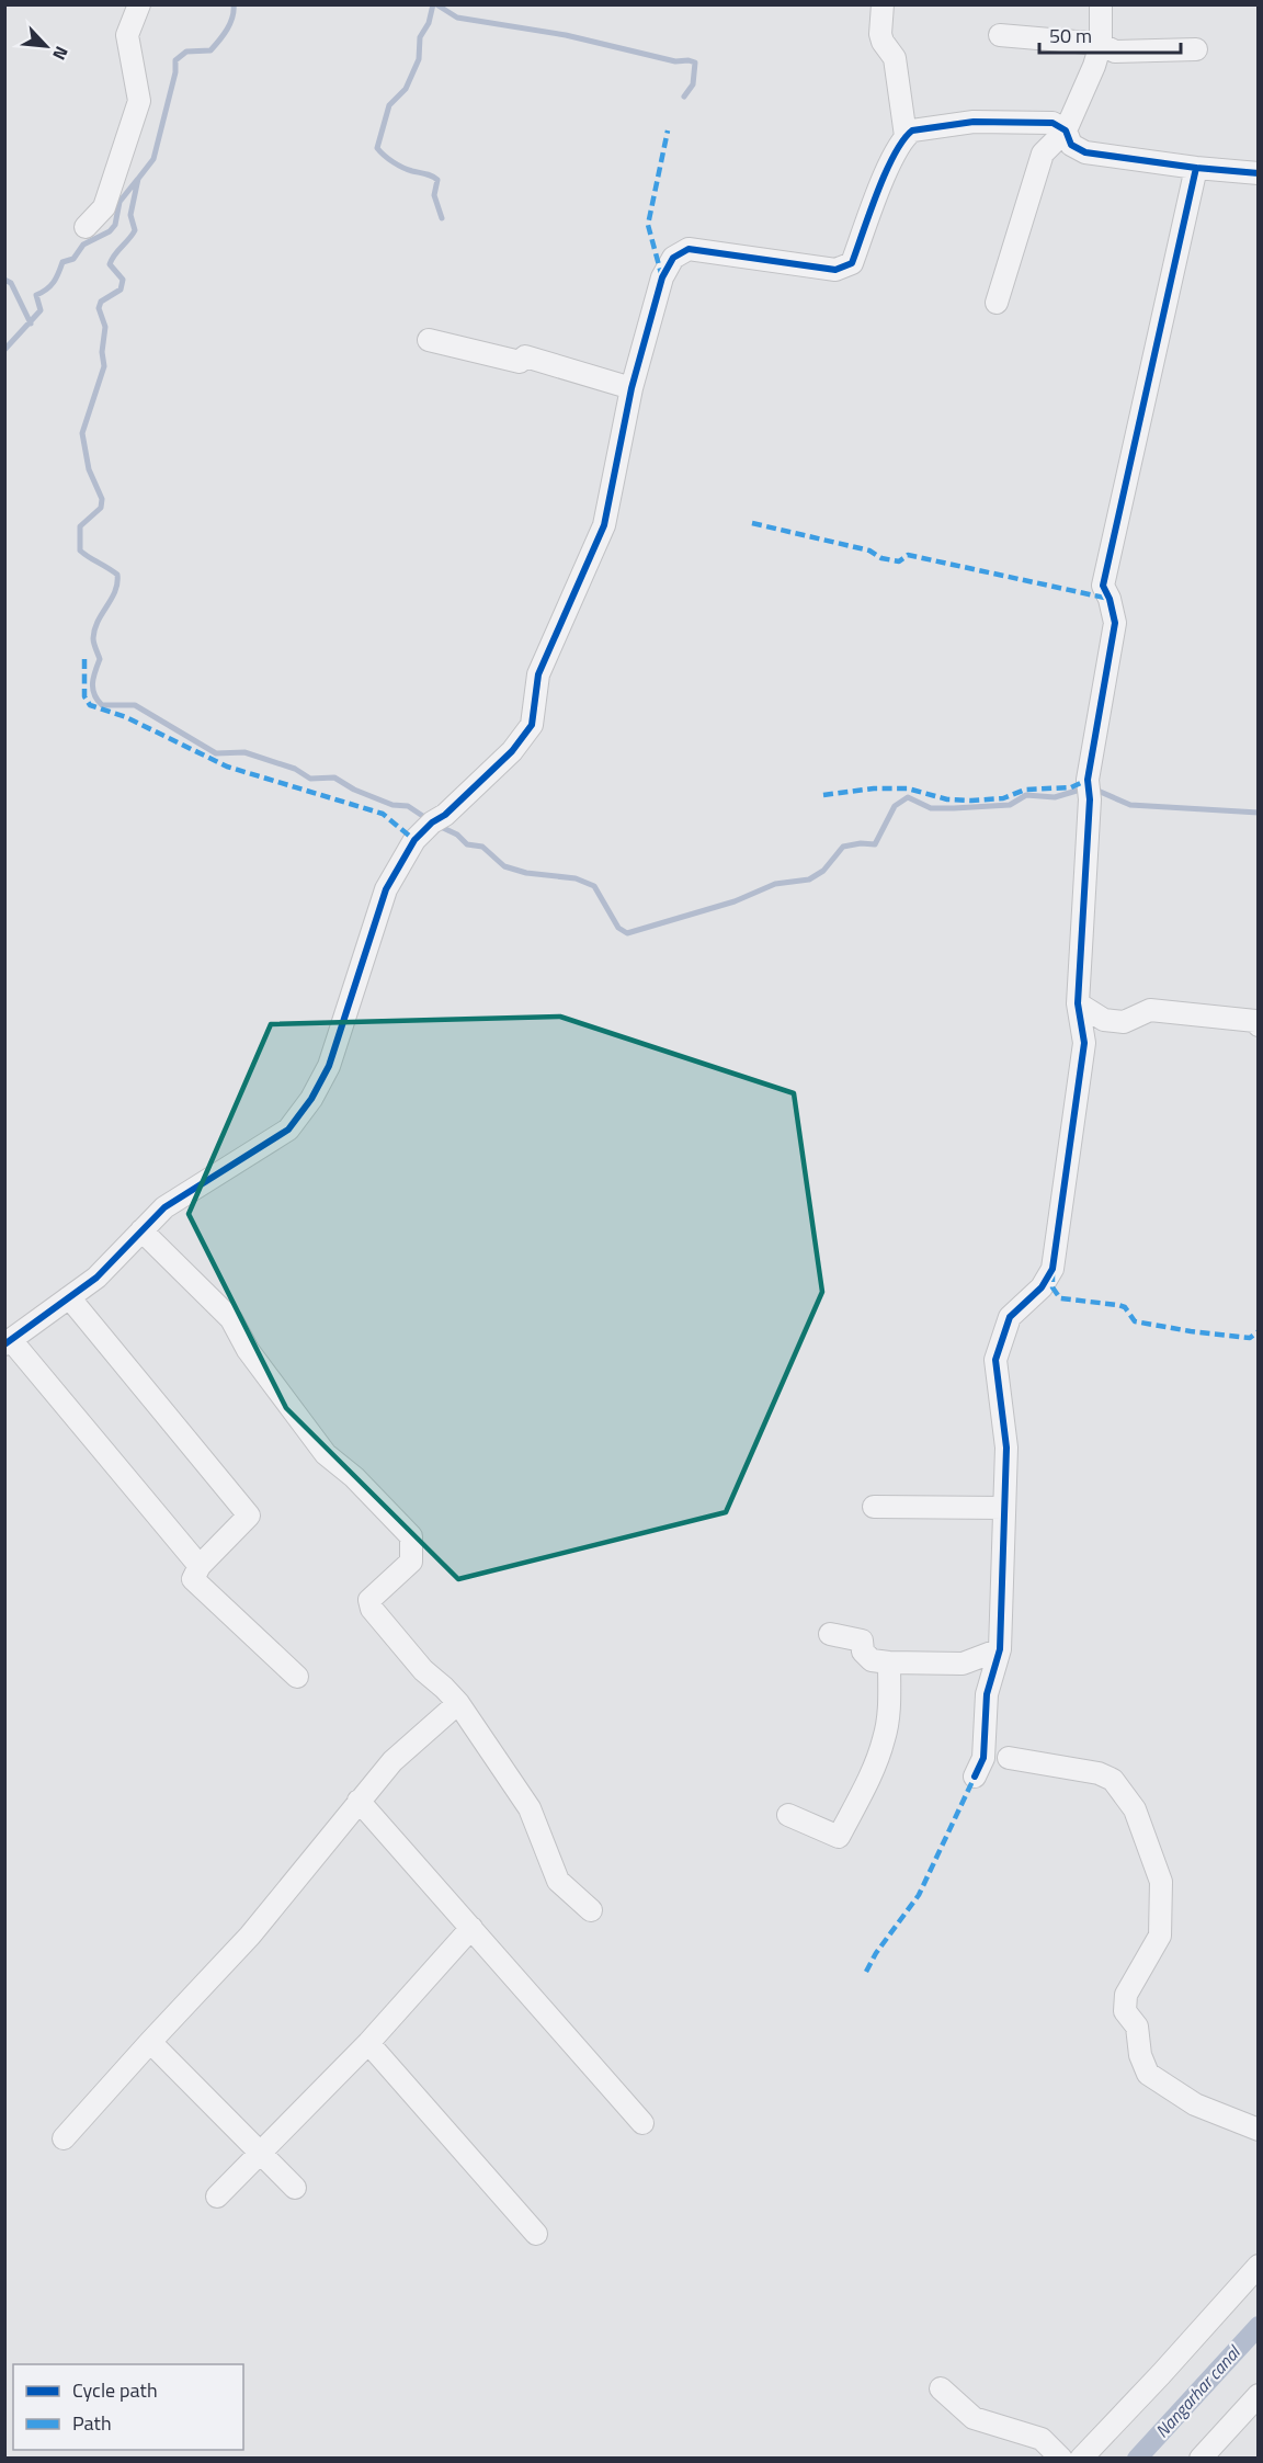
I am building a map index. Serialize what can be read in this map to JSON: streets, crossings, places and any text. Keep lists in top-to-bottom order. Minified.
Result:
{"water":["Nangarhar canal"],"legend":["Cycle path","Path"],"scale_bar":"50 m","north":"bottom right"}
